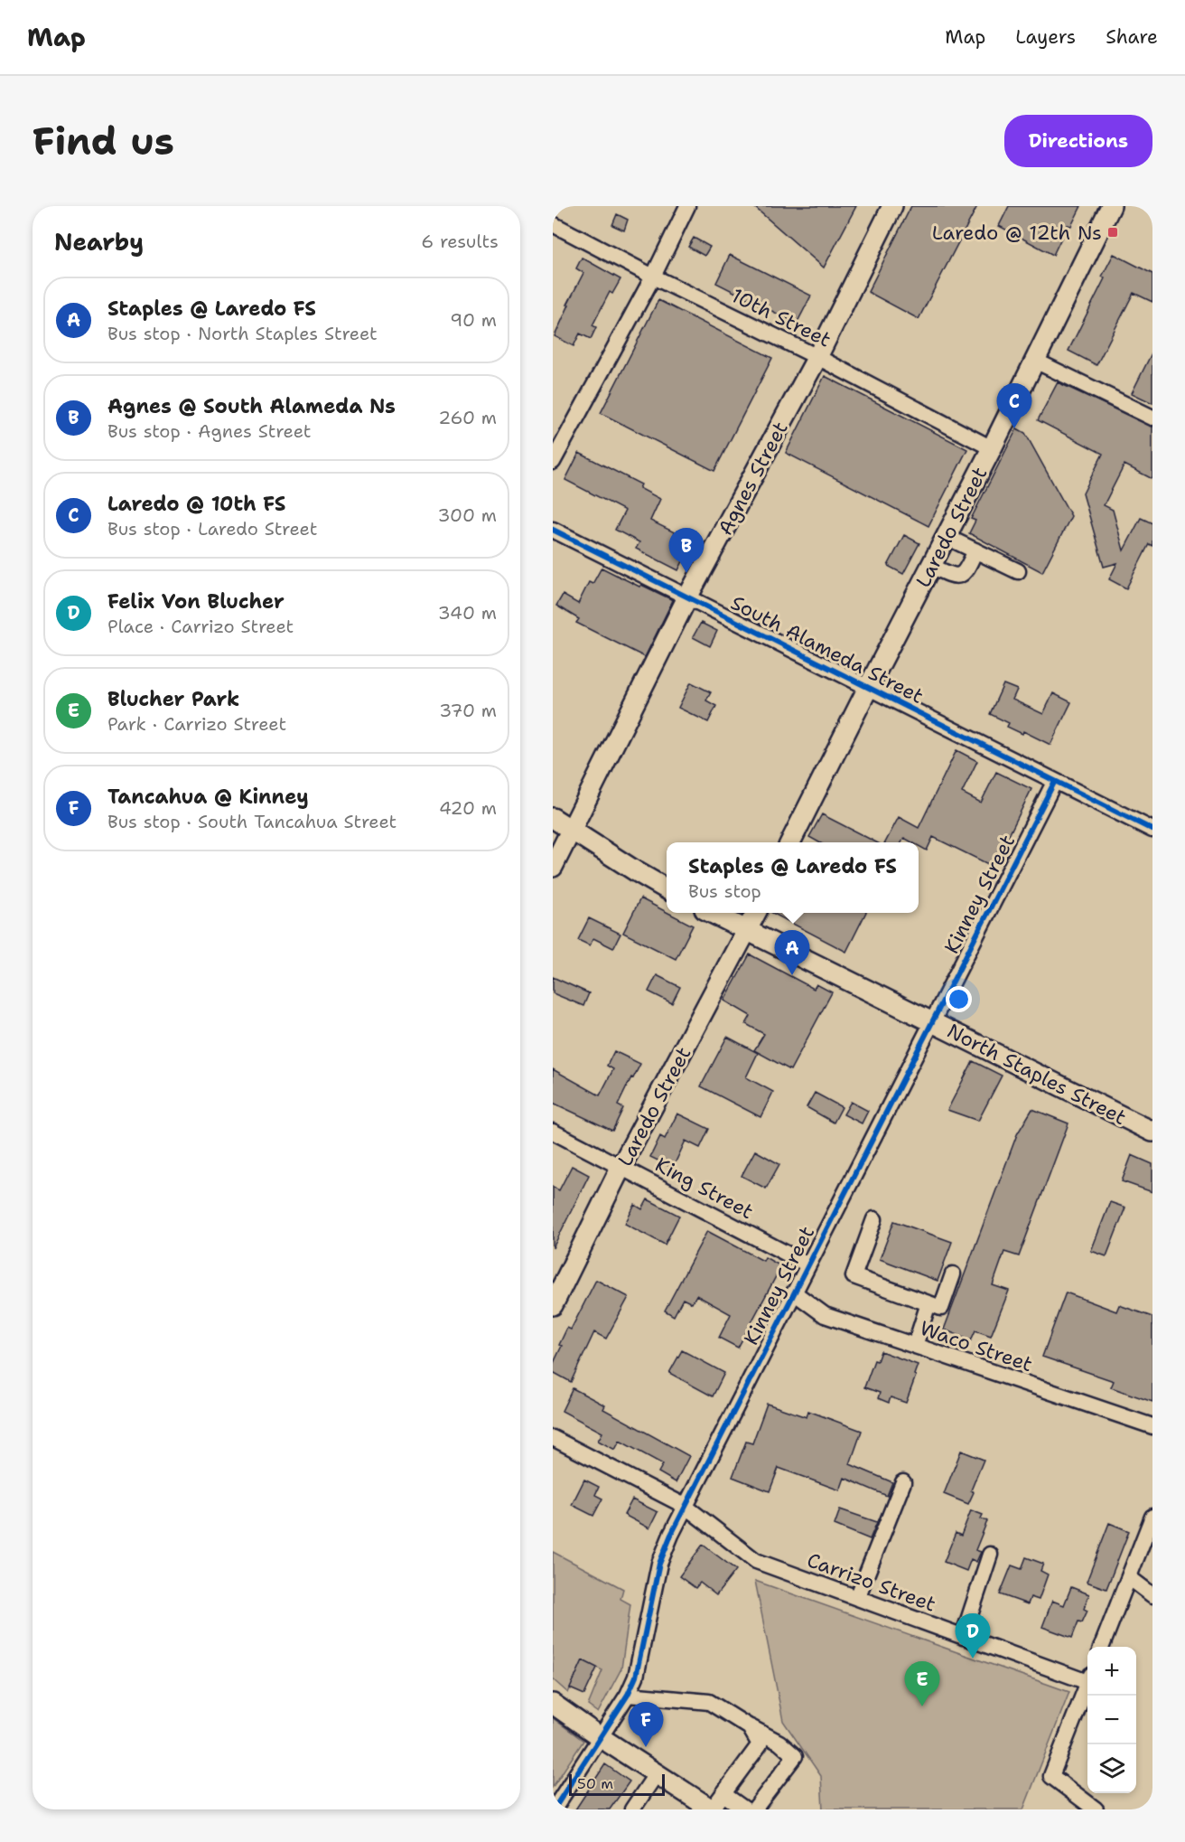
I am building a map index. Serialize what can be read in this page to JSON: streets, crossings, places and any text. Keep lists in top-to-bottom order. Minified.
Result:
{"streets":{"main road":["Agnes Street","Laredo Street","North Staples Street"],"street":["10th Street","South Alameda Street","Kinney Street","King Street","Waco Street","Carrizo Street"]},"crossings":[["10th Street","Agnes Street"],["10th Street","Laredo Street"],["Agnes Street","South Alameda Street"],["Laredo Street","South Alameda Street"],["Laredo Street","North Staples Street"],["Laredo Street","King Street"],["South Alameda Street","Kinney Street"],["Kinney Street","North Staples Street"],["Kinney Street","King Street"],["Kinney Street","Waco Street"],["Kinney Street","Carrizo Street"]],"places":{"transit":["Laredo @ 12th Ns"]},"scale_bar":"50 m","page":{"header":"Map","nav":["Map","Layers","Share"],"buttons":"Directions","title":"Find us","heading":["Nearby","6 results"],"list":[{"mark":"A","name":"Staples @ Laredo FS","note":"Bus stop · North Staples Street","value":"90 m"},{"mark":"B","name":"Agnes @ South Alameda Ns","note":"Bus stop · Agnes Street","value":"260 m"},{"mark":"C","name":"Laredo @ 10th FS","note":"Bus stop · Laredo Street","value":"300 m"},{"mark":"D","name":"Felix Von Blucher","note":"Place · Carrizo Street","value":"340 m"},{"mark":"E","name":"Blucher Park","note":"Park · Carrizo Street","value":"370 m"},{"mark":"F","name":"Tancahua @ Kinney","note":"Bus stop · South Tancahua Street","value":"420 m"}],"pins":["C","B","A","D","E","F"],"popup":["Staples @ Laredo FS","Bus stop"],"map_buttons":["+","−"],"scale":"50 m"}}
